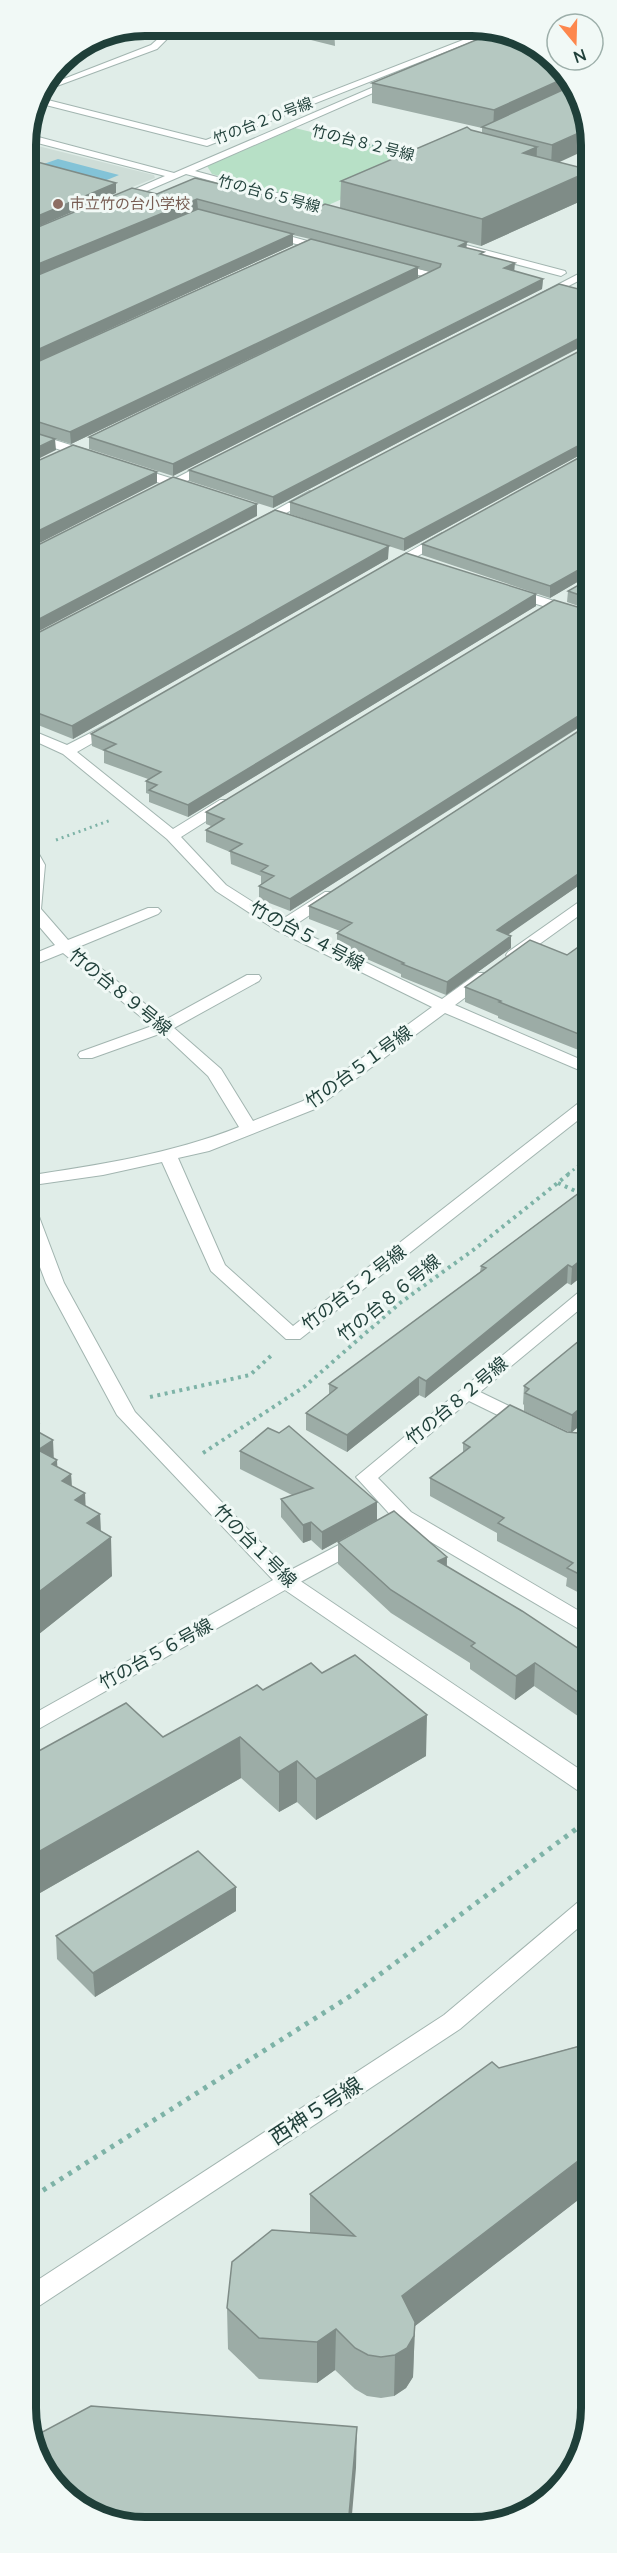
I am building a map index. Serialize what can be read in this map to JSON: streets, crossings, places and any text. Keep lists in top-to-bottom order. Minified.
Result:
{"streets":{"street":["竹の台２０号線","竹の台８２号線","竹の台６５号線","竹の台５４号線","竹の台８９号線","竹の台５１号線","竹の台５２号線","竹の台１号線","竹の台５６号線","西神５号線"],"path":["竹の台８６号線"]},"crossings":[["竹の台５４号線","竹の台５１号線"],["竹の台８９号線","竹の台５１号線"],["竹の台５１号線","竹の台５２号線"],["竹の台１号線","竹の台５６号線"]],"places":["市立竹の台小学校"],"north":"bottom"}
